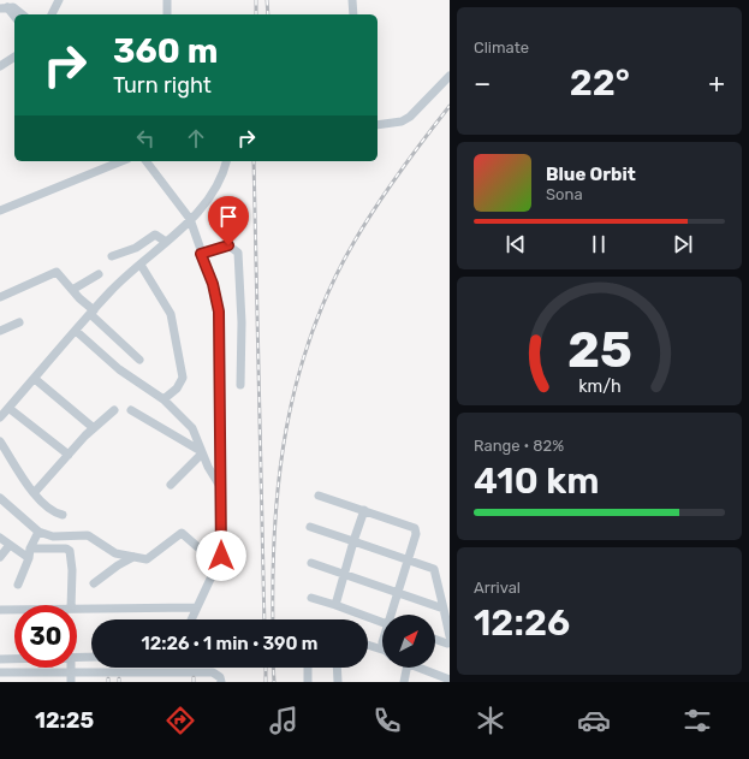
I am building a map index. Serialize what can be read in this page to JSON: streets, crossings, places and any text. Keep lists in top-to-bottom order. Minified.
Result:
{"north":"top right","page":{"tile":["Climate",["Range · 82%","410 km"],["Arrival","12:26"]],"turn":["360 m","Turn right"],"heat":["−","22°","+"],"song":["Blue Orbit","Sona"],"limit":"30","trip":"12:26 · 1 min · 390 m","tabs":"12:25","gauge":["25","km/h"]}}
